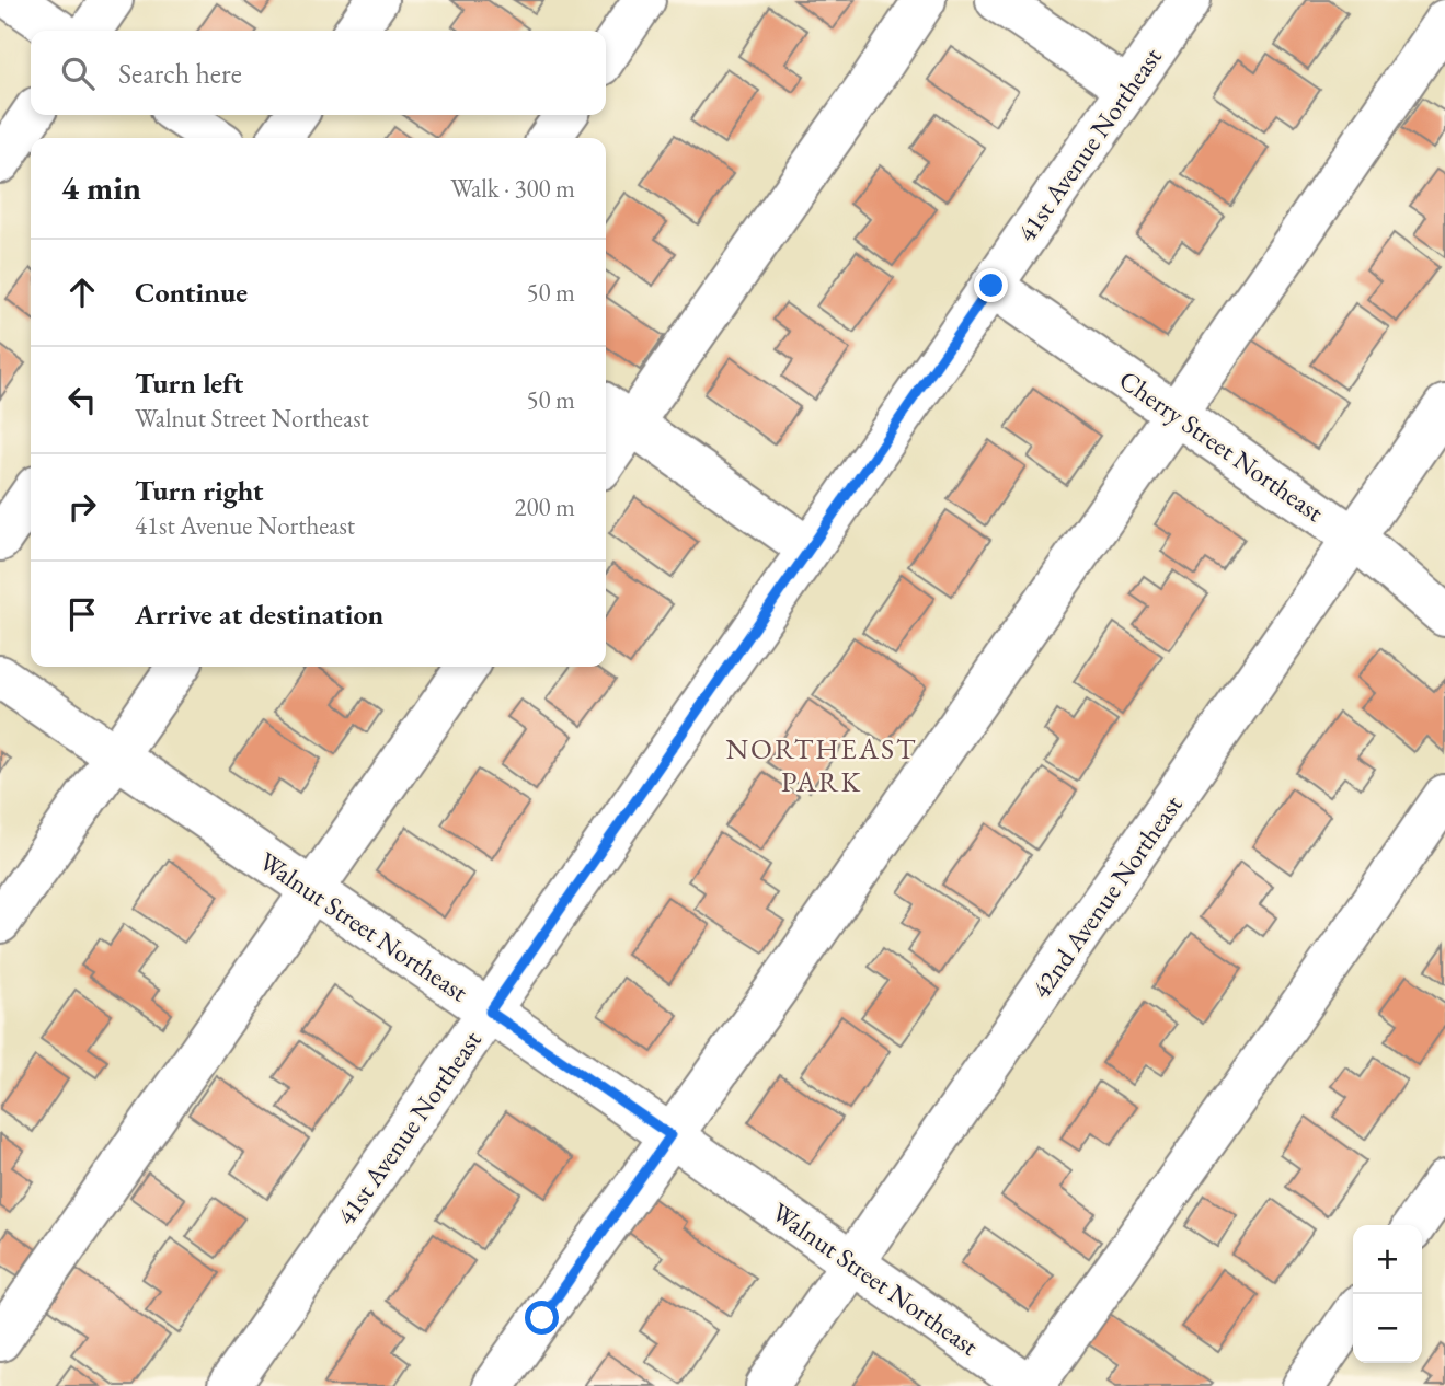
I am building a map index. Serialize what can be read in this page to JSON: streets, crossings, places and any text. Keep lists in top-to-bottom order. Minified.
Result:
{"streets":{"street":["41st Avenue Northeast","Cherry Street Northeast","42nd Avenue Northeast","Walnut Street Northeast"]},"crossings":[["41st Avenue Northeast","Cherry Street Northeast"],["41st Avenue Northeast","Walnut Street Northeast"],["Cherry Street Northeast","42nd Avenue Northeast"],["42nd Avenue Northeast","Walnut Street Northeast"]],"districts":["NORTHEAST PARK"],"page":{"search":"Search here","heading":["4 min","Walk · 300 m"],"list":[["Continue","50 m"],["Turn left","Walnut Street Northeast","50 m"],["Turn right","41st Avenue Northeast","200 m"],"Arrive at destination"],"map_buttons":["+","−"]}}
